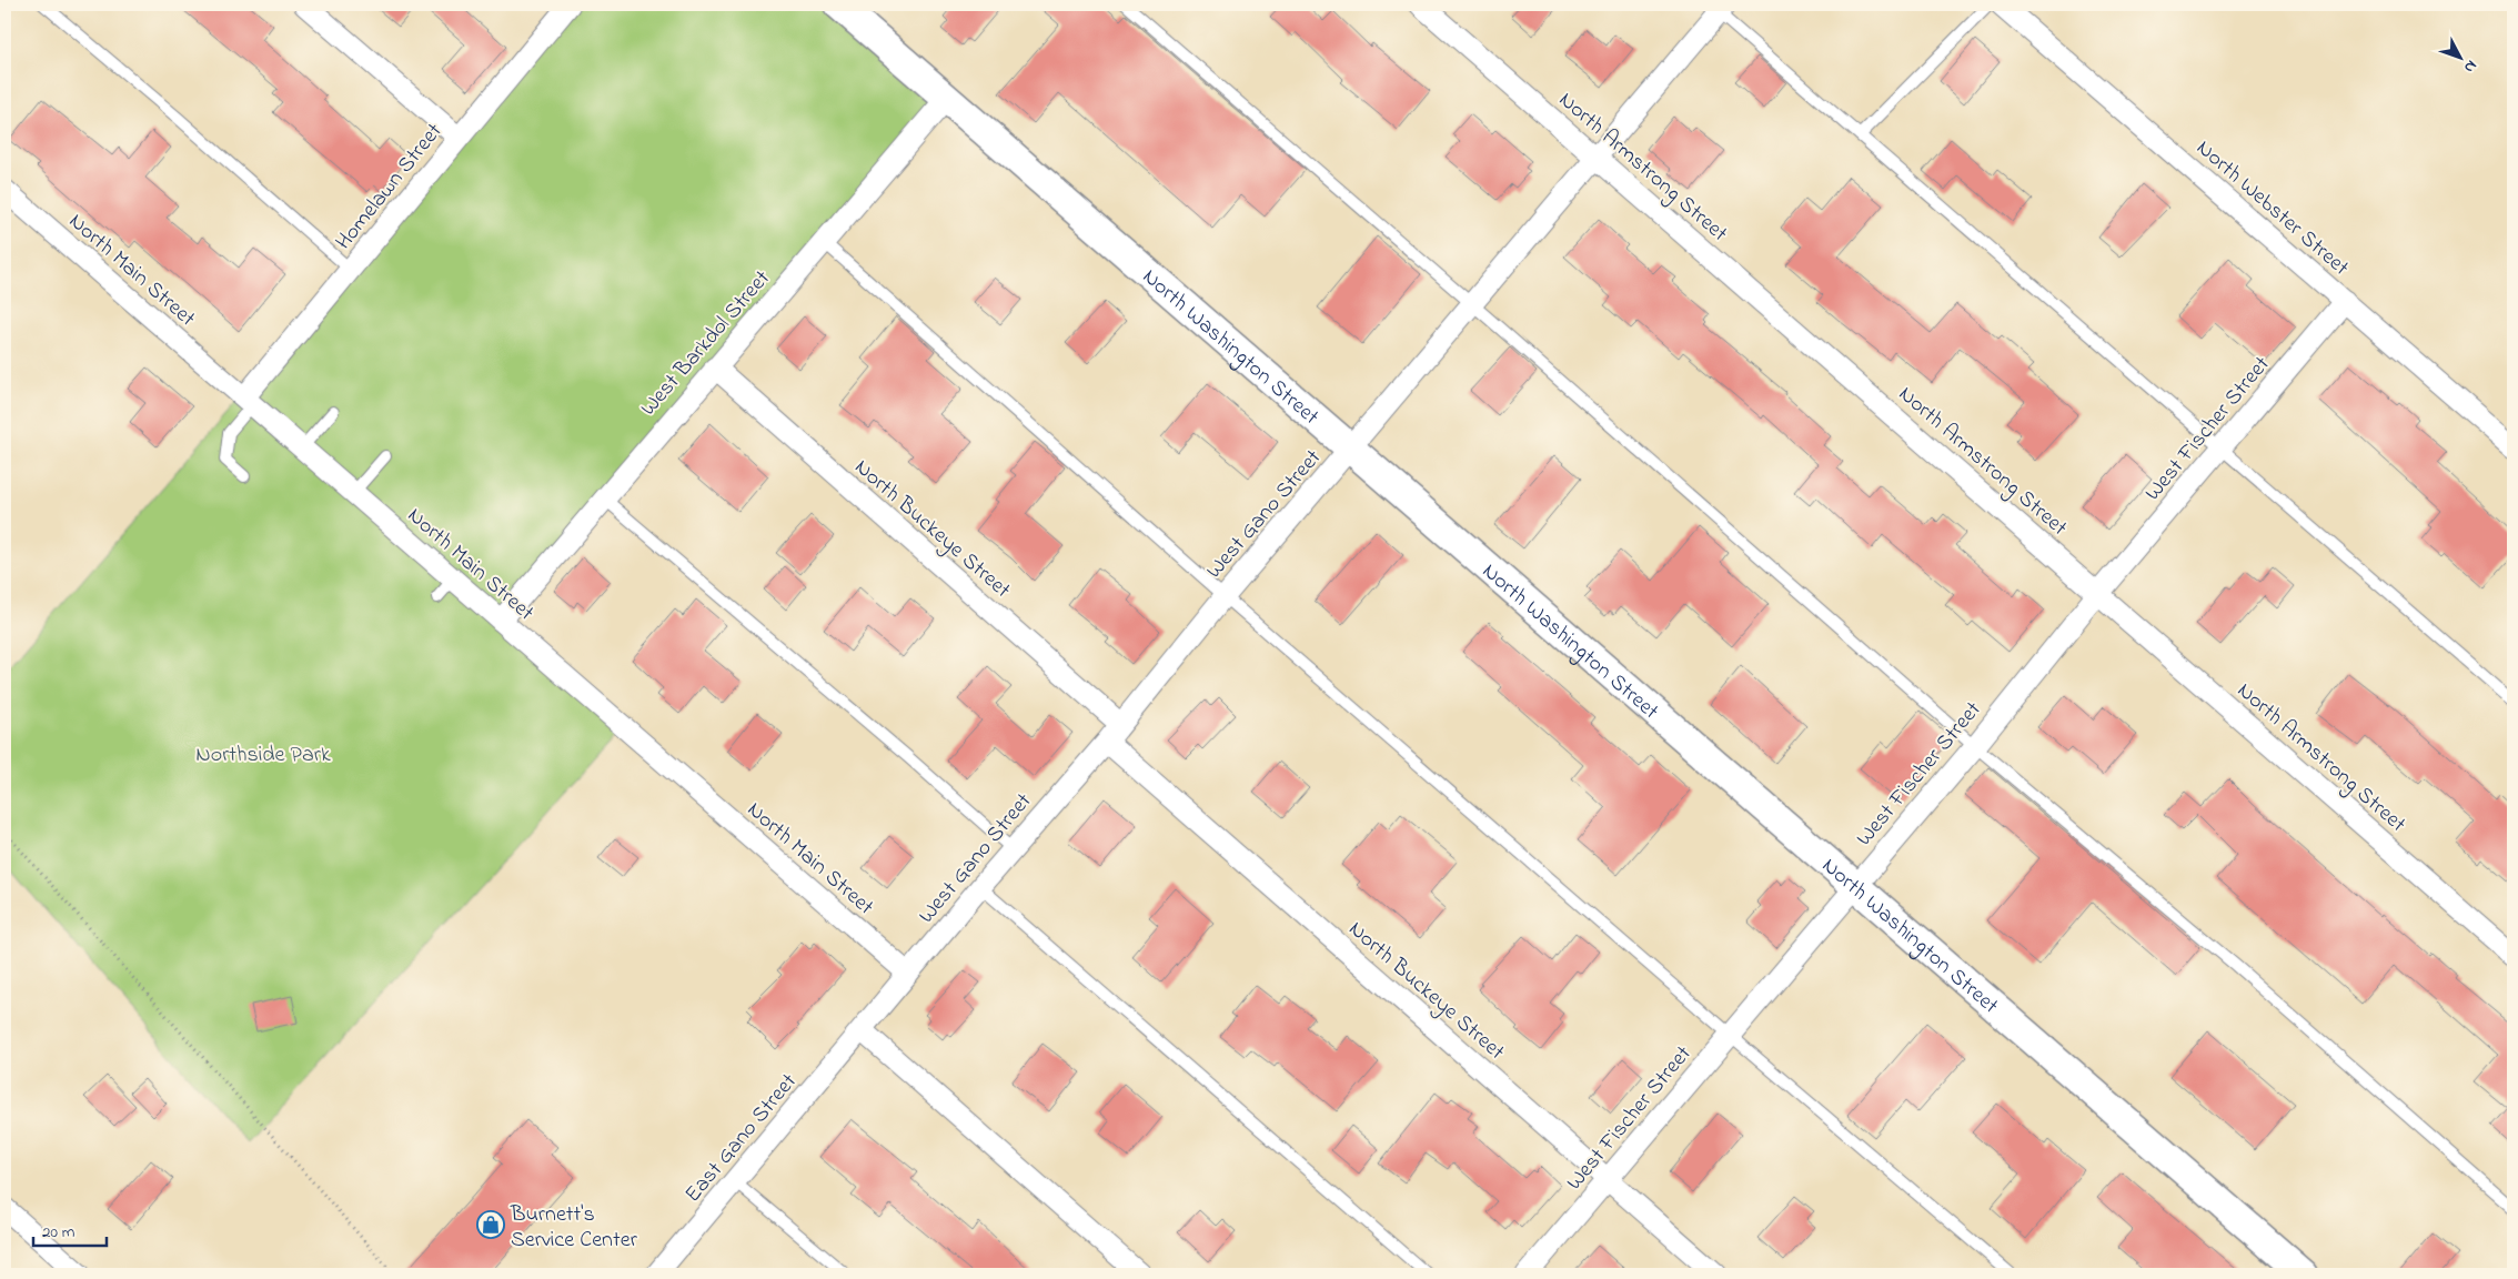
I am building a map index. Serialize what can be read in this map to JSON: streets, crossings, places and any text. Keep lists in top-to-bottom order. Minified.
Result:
{"streets":{"main road":["North Washington Street"],"street":["North Armstrong Street","Homelawn Street","North Webster Street","North Main Street","West Barkdol Street","West Fischer Street","West Gano Street","North Buckeye Street","East Gano Street"]},"crossings":[["North Armstrong Street","West Fischer Street"],["North Armstrong Street","West Gano Street"],["Homelawn Street","North Main Street"],["North Webster Street","West Fischer Street"],["North Main Street","West Barkdol Street"],["North Main Street","West Gano Street"],["West Barkdol Street","North Washington Street"],["West Barkdol Street","North Buckeye Street"],["North Washington Street","West Fischer Street"],["North Washington Street","West Gano Street"],["West Fischer Street","North Buckeye Street"],["West Gano Street","North Buckeye Street"],["West Gano Street","East Gano Street"]],"parks":["Northside Park"],"places":{"shop":["Burnett's Service Center"]},"scale_bar":"20 m","north":"bottom right"}
